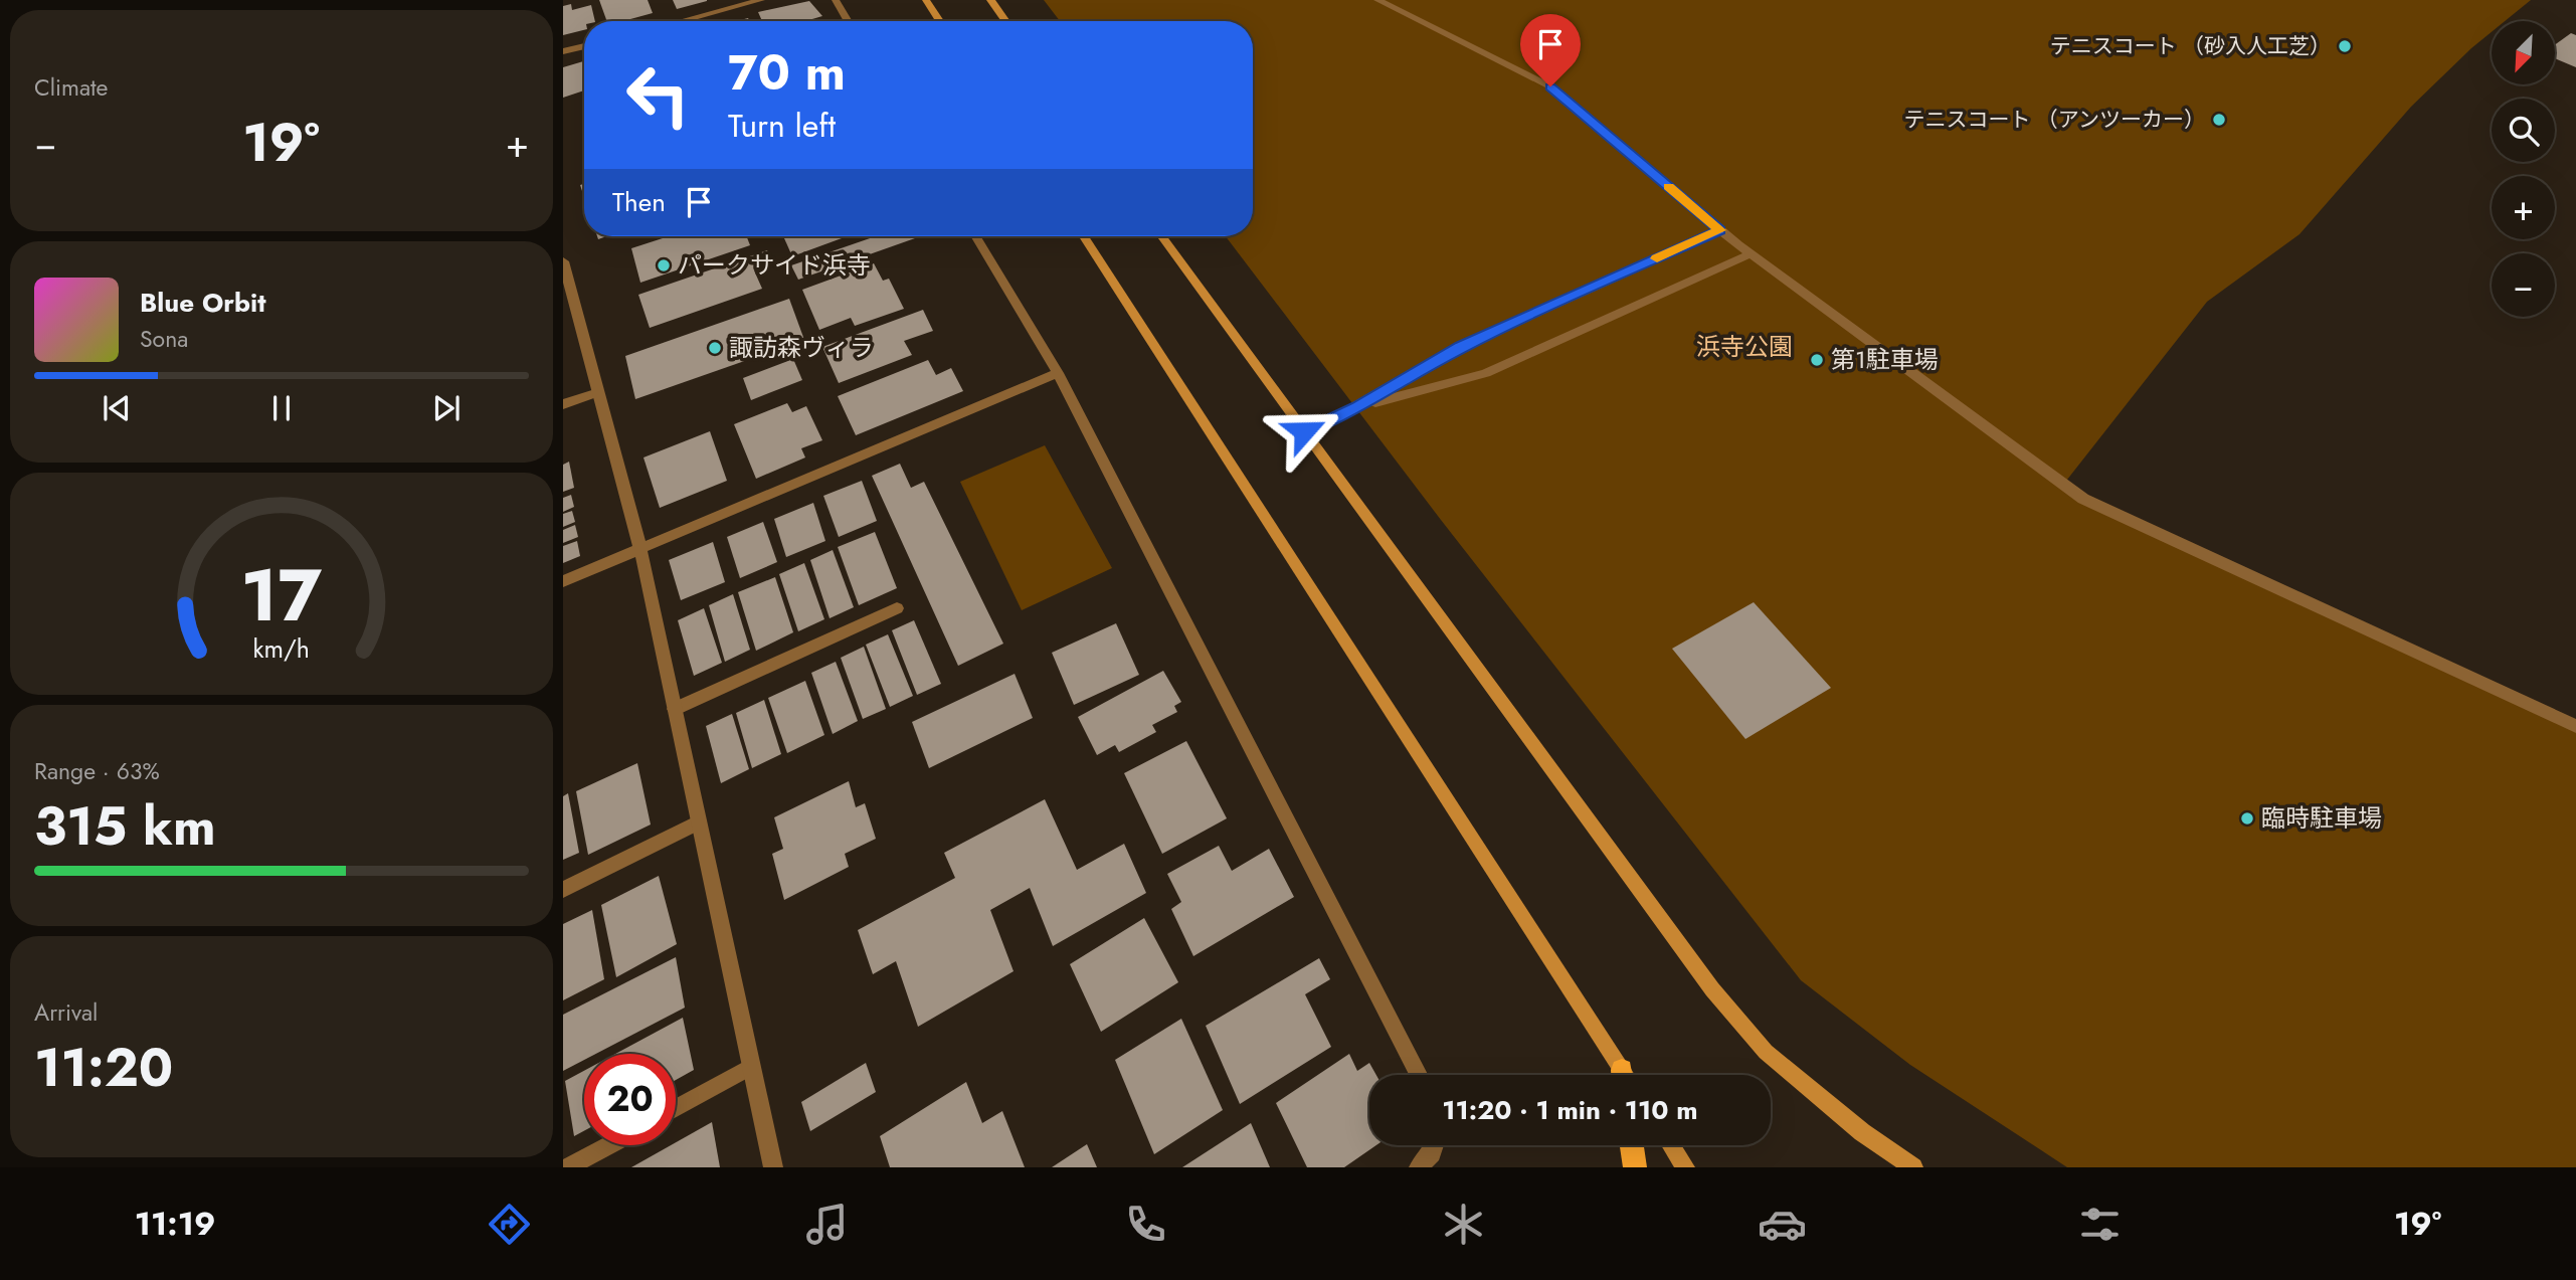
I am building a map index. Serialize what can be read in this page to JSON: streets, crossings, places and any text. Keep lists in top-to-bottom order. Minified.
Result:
{"parks":["浜寺公園"],"places":["テニスコート （砂入人工芝）","テニスコート （アンツーカー）","パークサイド浜寺","諏訪森ヴィラ","第1駐車場","臨時駐車場"],"north":"bottom left","page":{"tile":["Climate",["Range · 63%","315 km"],["Arrival","11:20"]],"map_buttons":["+","−"],"turn":["70 m","Turn left"],"heat":["−","19°","+"],"then":"Then","song":["Blue Orbit","Sona"],"limit":"20","trip":"11:20 · 1 min · 110 m","tabs":["11:19","19°"],"gauge":["17","km/h"]}}
